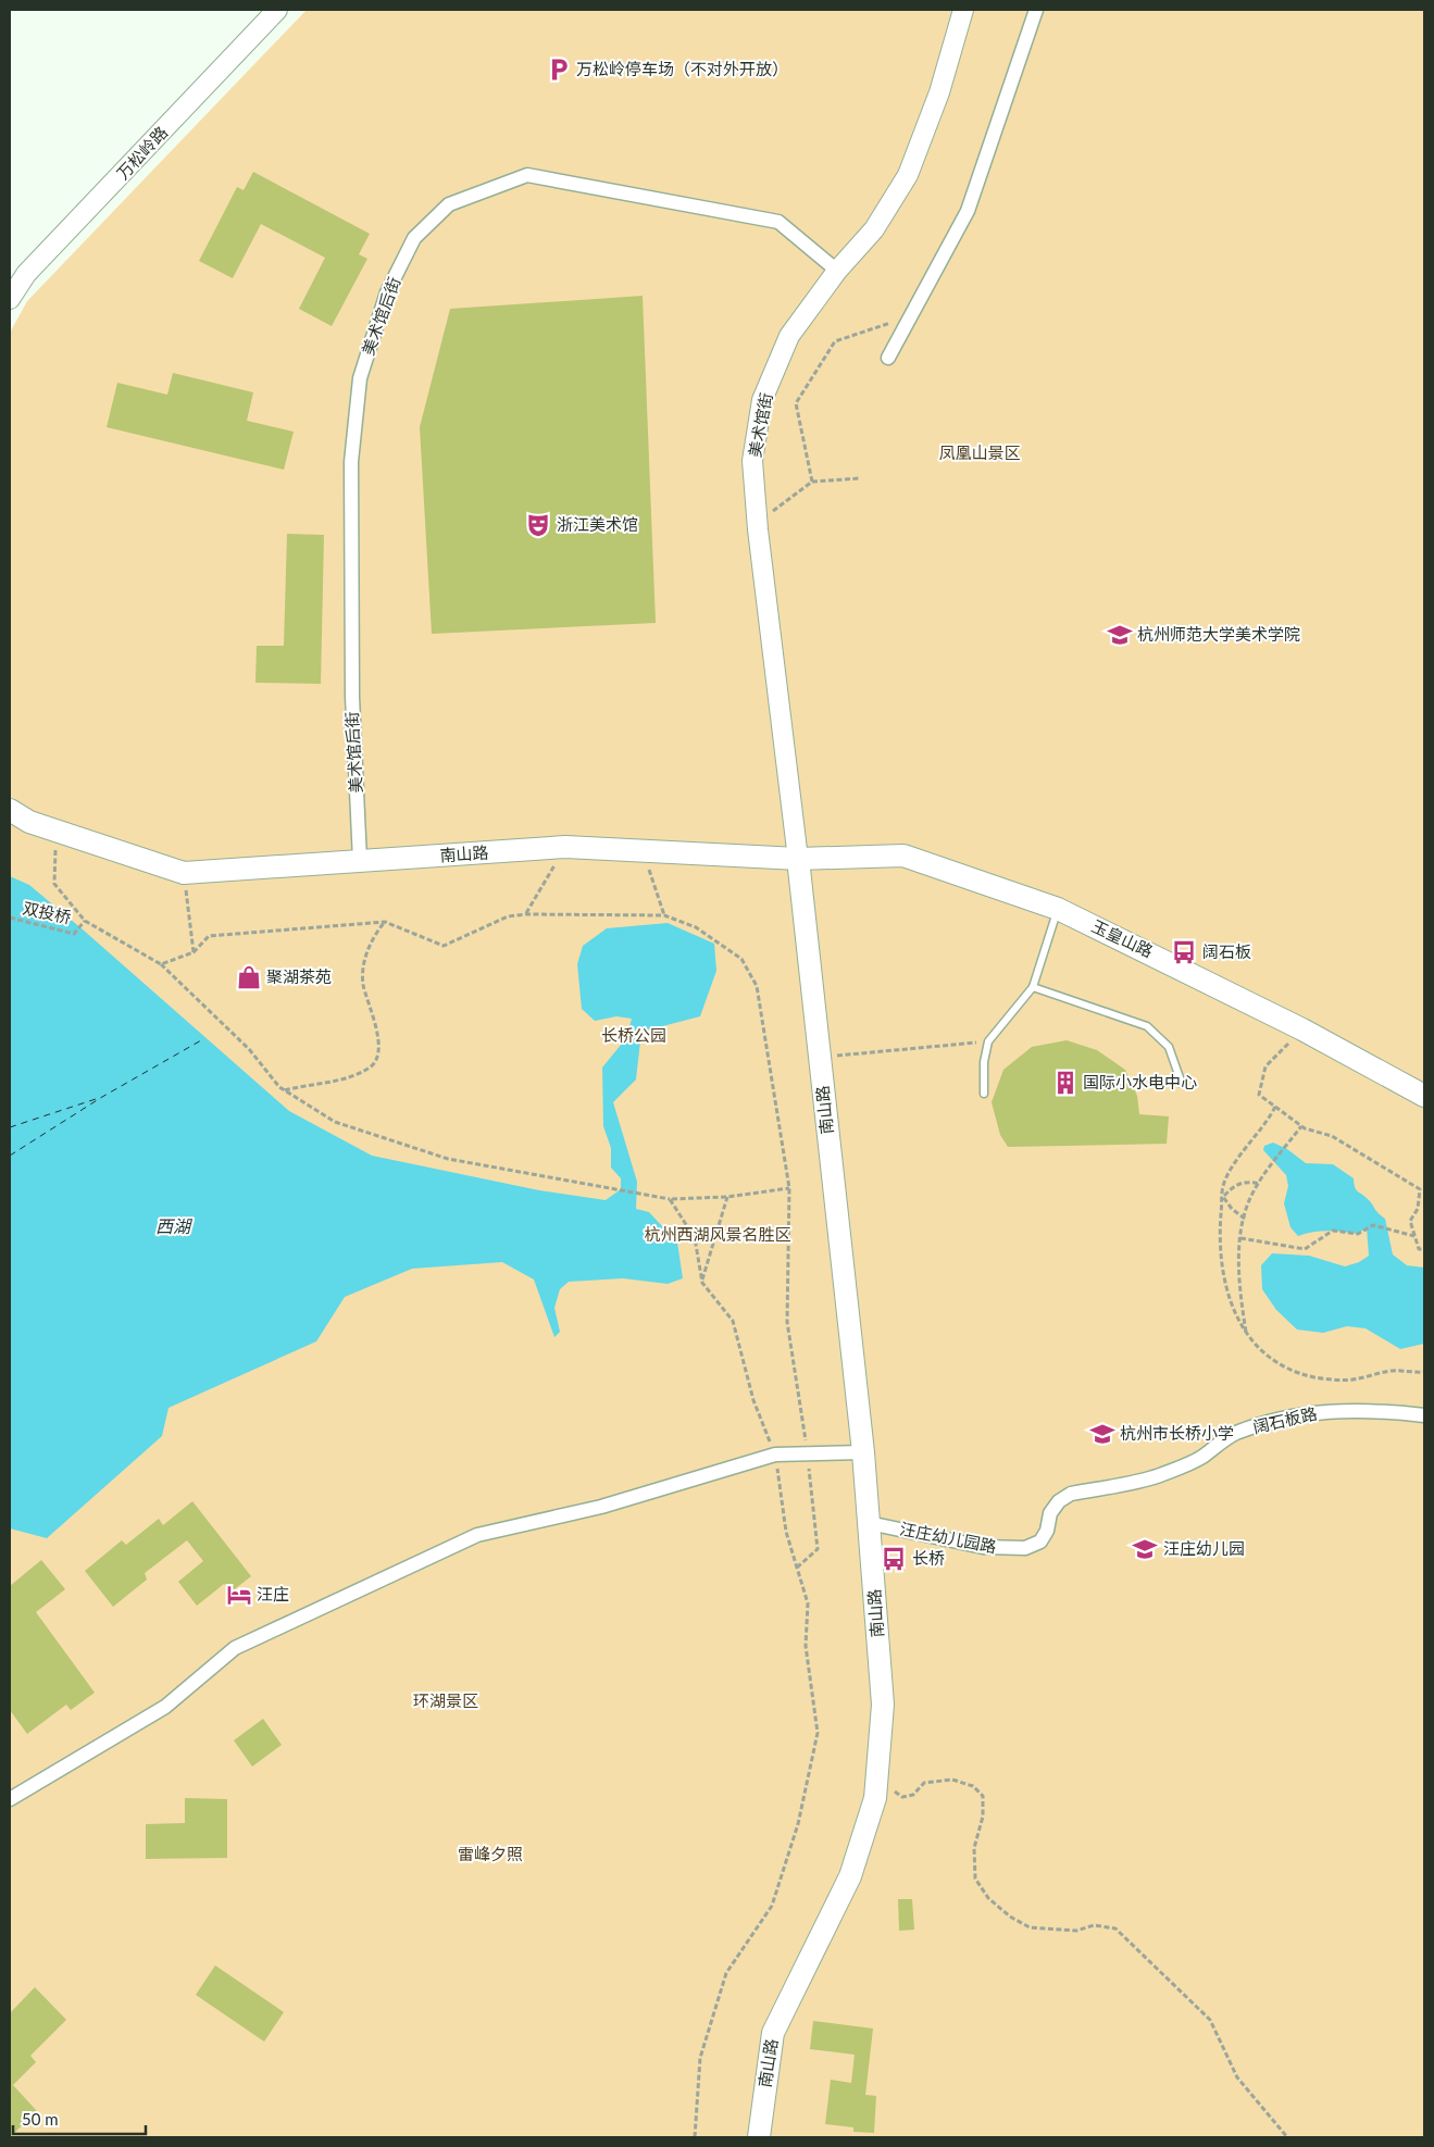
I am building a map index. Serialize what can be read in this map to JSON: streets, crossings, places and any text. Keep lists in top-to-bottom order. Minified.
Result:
{"streets":{"main road":["南山路","玉皇山路"],"street":["万松岭路","美术馆后街","美术馆街","阔石板路","汪庄幼儿园路"],"path":["双投桥"]},"crossings":[["美术馆后街","美术馆街"],["美术馆后街","南山路"],["美术馆街","南山路"],["美术馆街","玉皇山路"],["南山路","玉皇山路"],["南山路","汪庄幼儿园路"],["阔石板路","汪庄幼儿园路"]],"water":["西湖"],"parks":["凤凰山景区","长桥公园","杭州西湖风景名胜区","环湖景区","雷峰夕照"],"places":{"parking":["万松岭停车场（不对外开放）"],"theatre":["浙江美术馆"],"school or university":["杭州师范大学美术学院","杭州市长桥小学","汪庄幼儿园"],"bus stop":["阔石板","长桥"],"shop":["聚湖茶苑"],"building":["国际小水电中心"],"hotel":["汪庄"]},"scale_bar":"50 m"}
